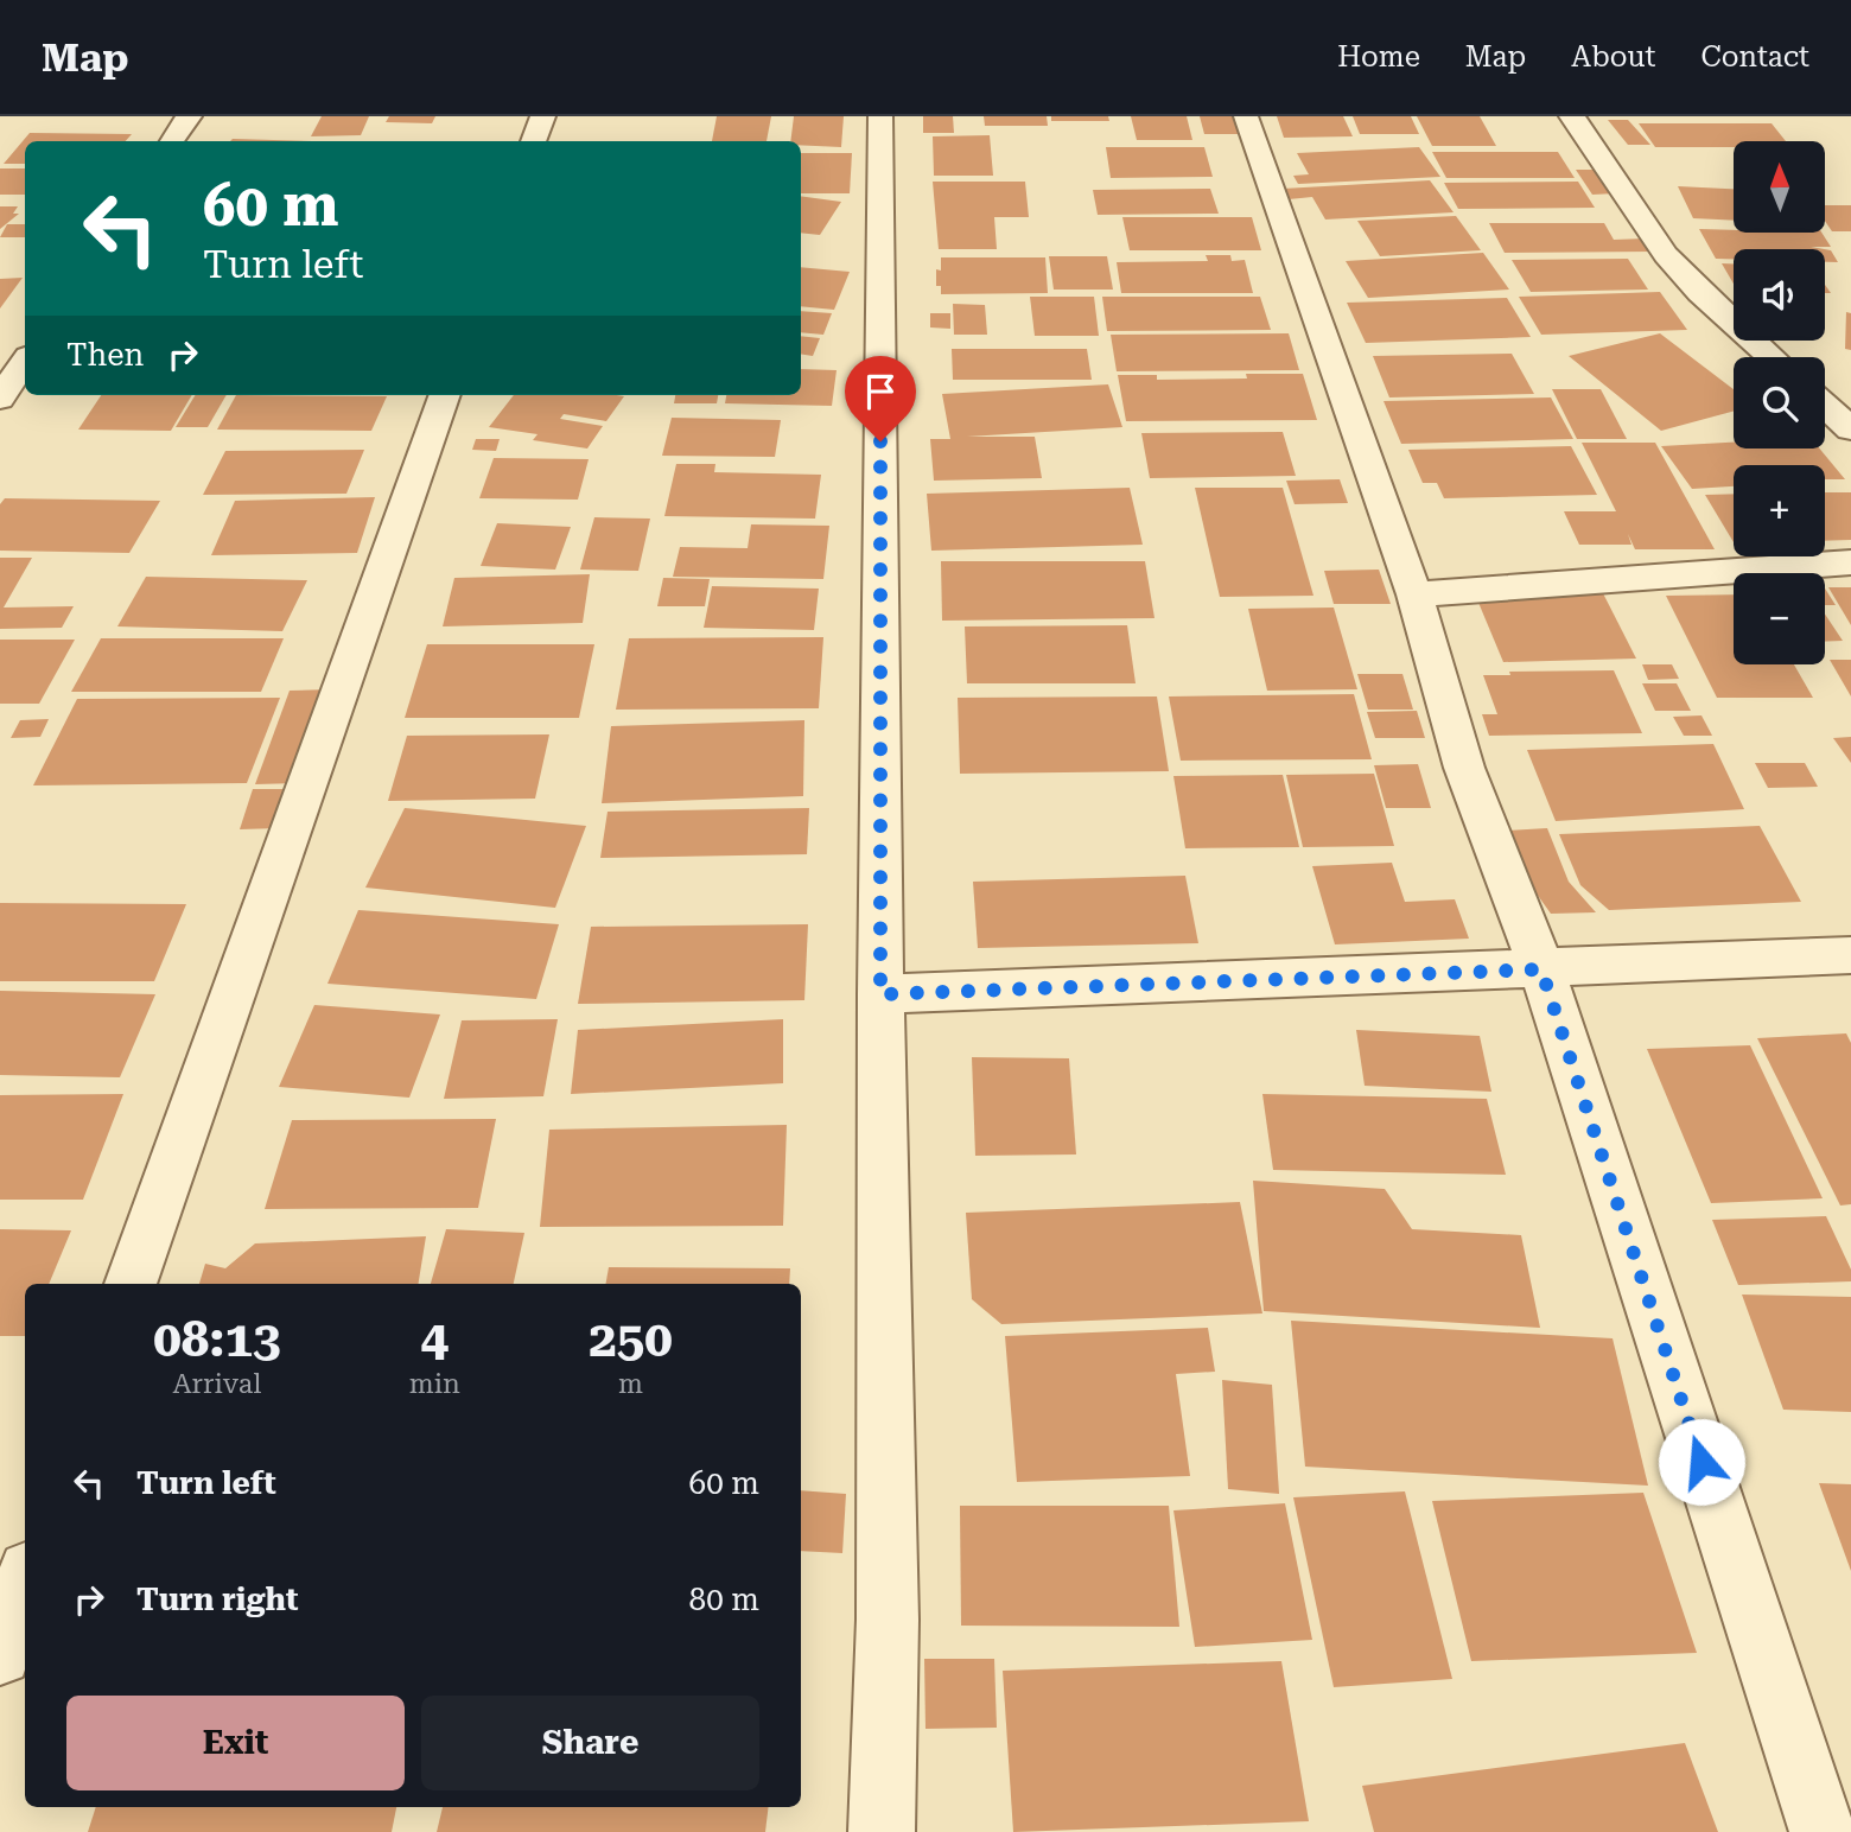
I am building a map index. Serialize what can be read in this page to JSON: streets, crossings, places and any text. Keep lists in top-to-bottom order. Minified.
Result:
{"north":"top","page":{"header":"Map","nav":["Home","Map","About","Contact"],"map_buttons":["+","−"],"turn":["60 m","Turn left"],"then":"Then","eta":["08:13","Arrival","4","min","250","m"],"list":[{"name":"Turn left","value":"60 m"},{"name":"Turn right","value":"80 m"}],"buttons":["Exit","Share"]}}
